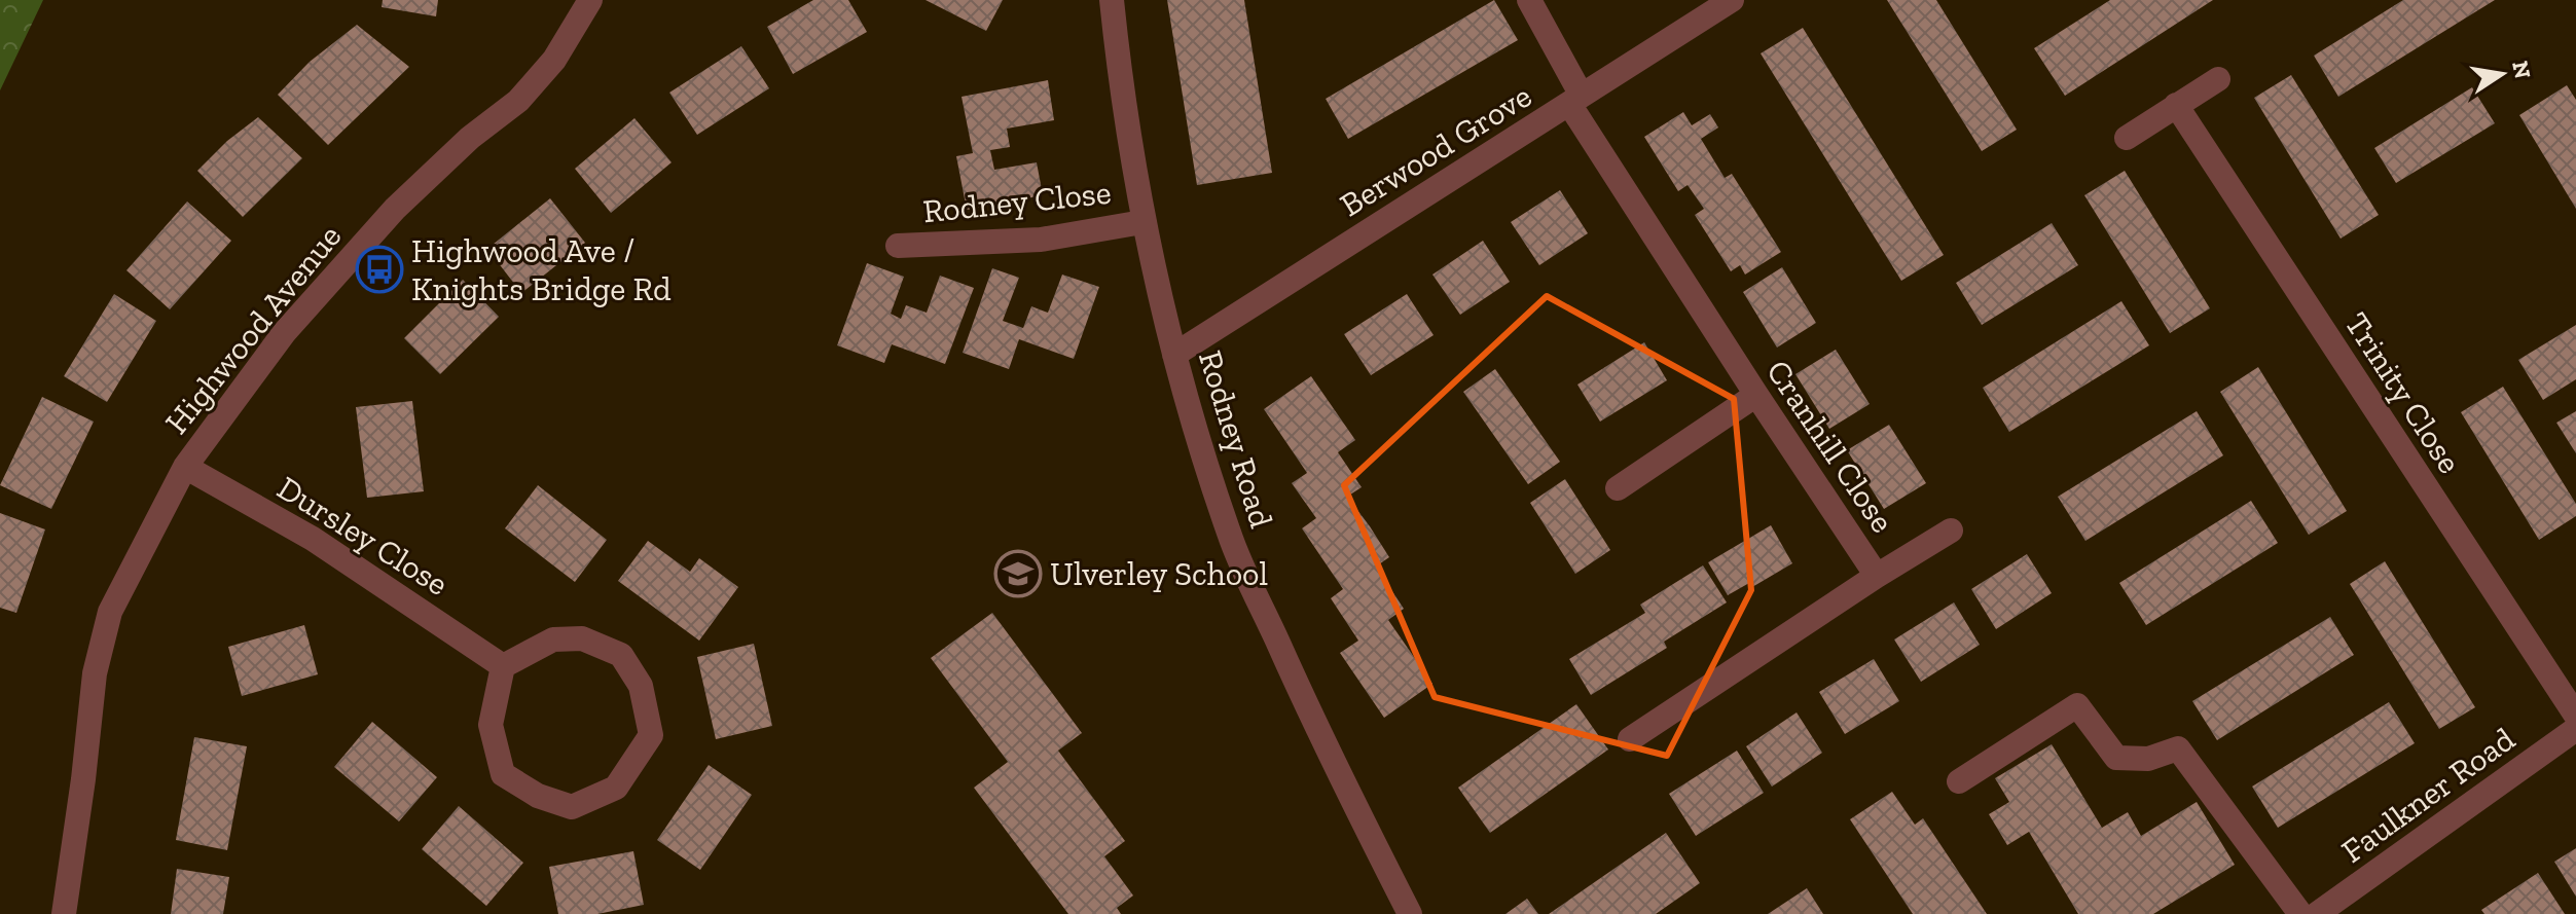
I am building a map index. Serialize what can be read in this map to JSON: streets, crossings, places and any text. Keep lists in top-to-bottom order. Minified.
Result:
{"streets":{"street":["Berwood Grove","Rodney Close","Highwood Avenue","Trinity Close","Rodney Road","Cranhill Close","Dursley Close","Faulkner Road"]},"crossings":[["Berwood Grove","Rodney Road"],["Berwood Grove","Cranhill Close"],["Rodney Close","Rodney Road"],["Highwood Avenue","Dursley Close"]],"places":{"bus stop":["Highwood Ave / Knights Bridge Rd"],"school or university":["Ulverley School"]},"north":"right"}
